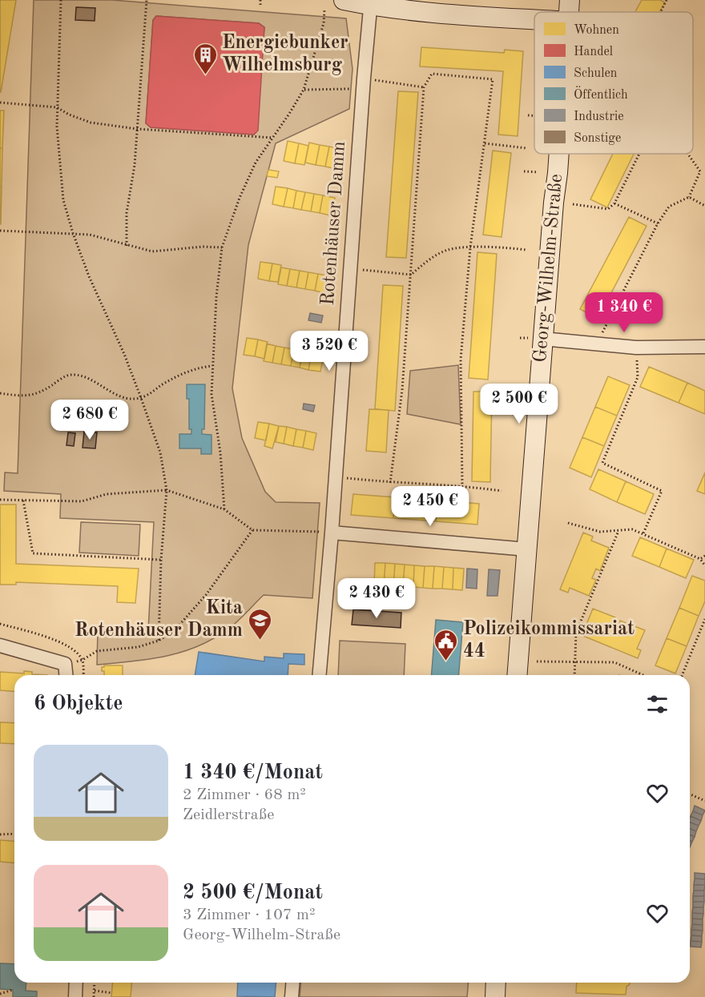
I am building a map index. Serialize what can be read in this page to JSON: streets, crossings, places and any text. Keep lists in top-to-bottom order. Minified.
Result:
{"streets":{"street":["Rotenhäuser Damm","Georg-Wilhelm-Straße"]},"places":{"building":["Energiebunker Wilhelmsburg"],"school or university":["Kita Rotenhäuser Damm"],"public building":["Polizeikommissariat 44"]},"legend":["Wohnen","Handel","Schulen","Öffentlich","Industrie","Sonstige"],"page":{"price":["1 340 €","3 520 €","2 500 €","2 680 €","2 450 €","2 430 €"],"heading":"6 Objekte","list":[{"name":"1 340 €/Monat","note":"2 Zimmer · 68 m² · Zeidlerstraße"},{"name":"2 500 €/Monat","note":"3 Zimmer · 107 m² · Georg-Wilhelm-Straße"}]}}
